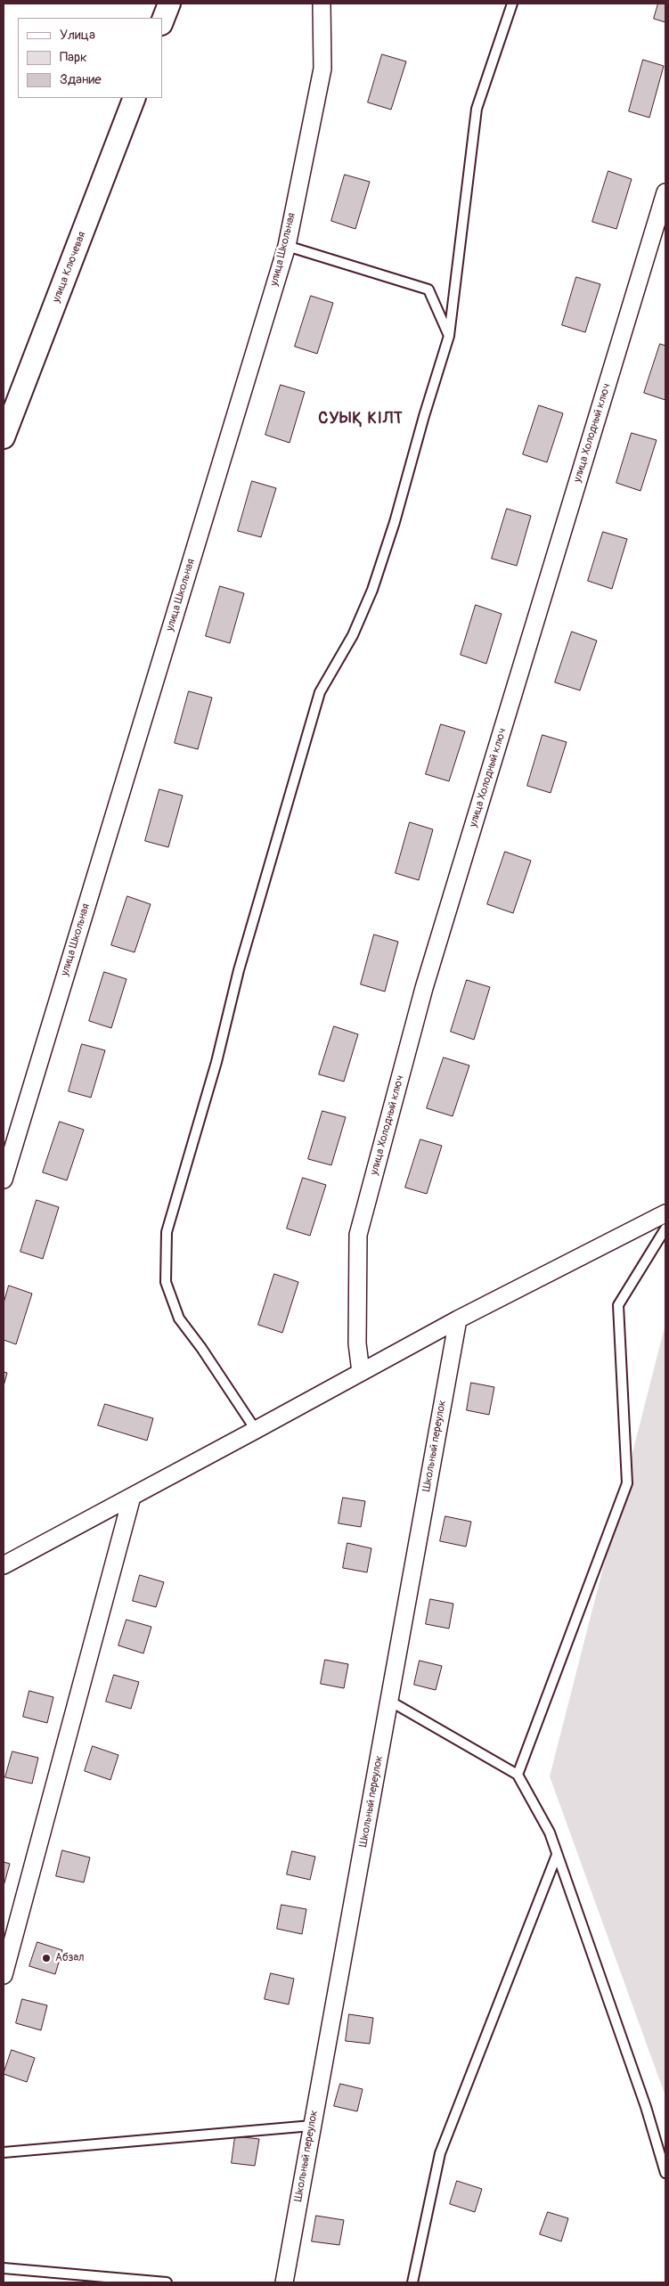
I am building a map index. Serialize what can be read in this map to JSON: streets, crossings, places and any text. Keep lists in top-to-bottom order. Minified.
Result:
{"streets":{"street":["улица Школьная","улица Ключевая","улица Холодный ключ","Школьный переулок"]},"districts":["СУЫҚ КІЛТ"],"places":["Абзал"],"legend":["Улица","Парк","Здание"]}
